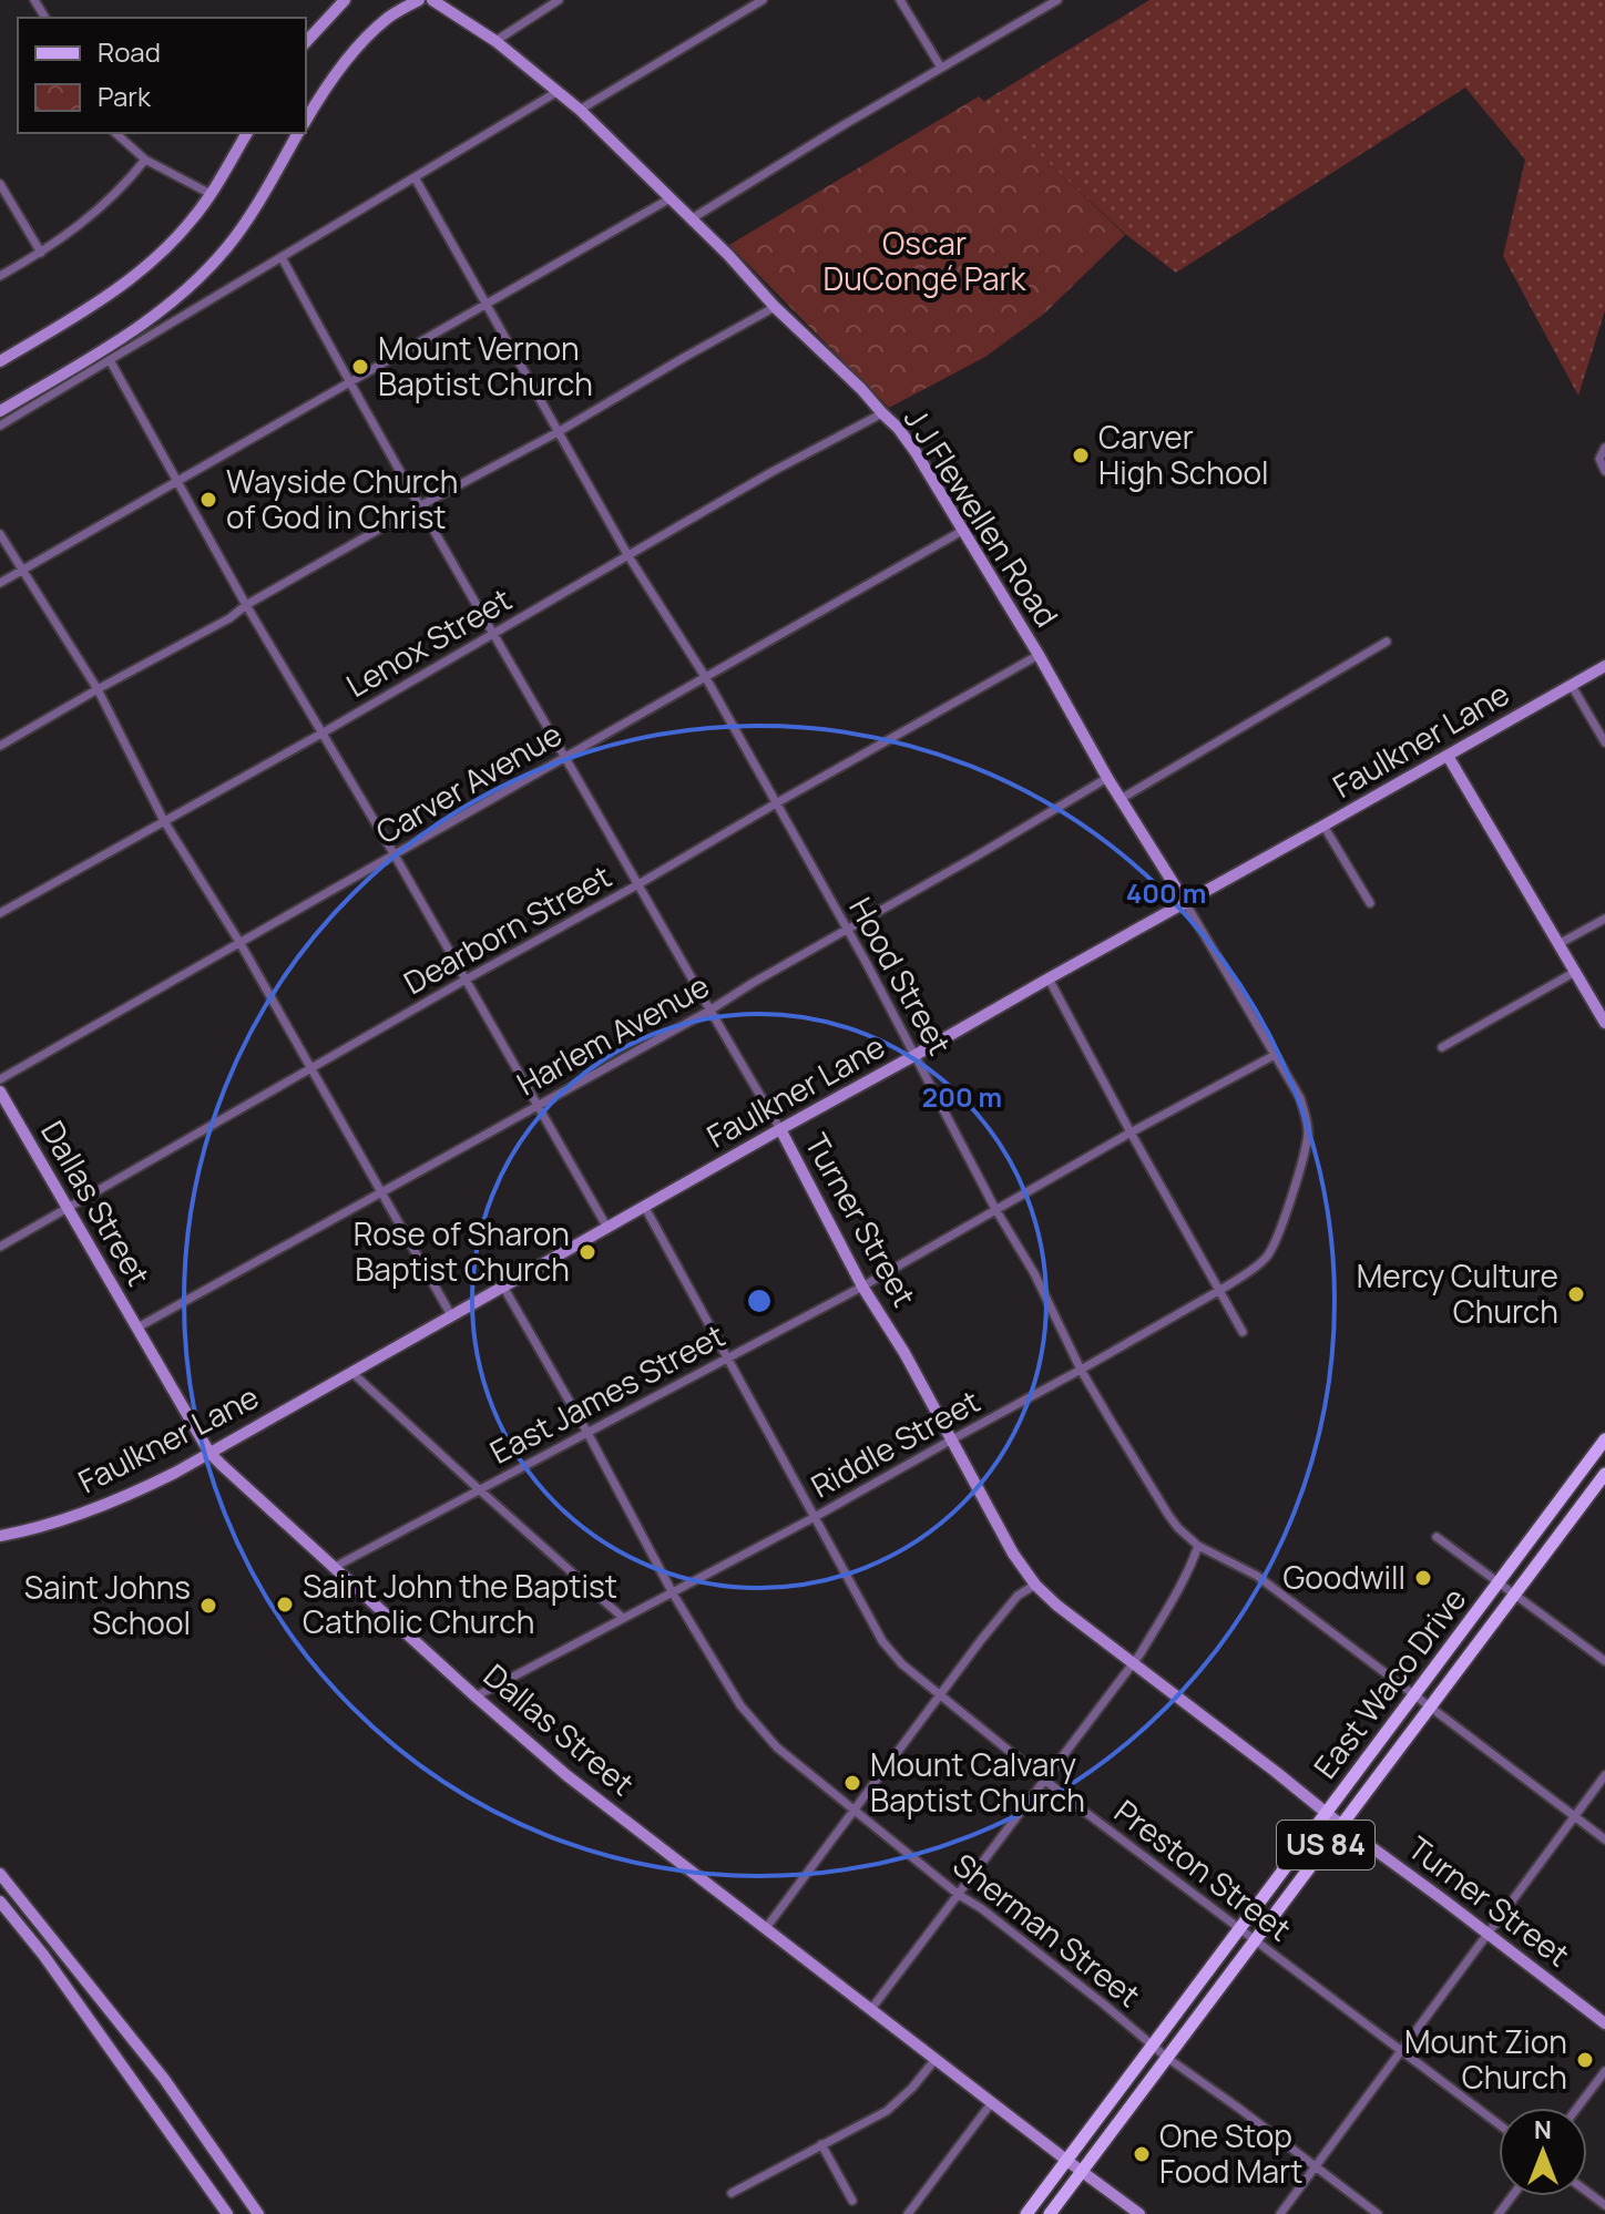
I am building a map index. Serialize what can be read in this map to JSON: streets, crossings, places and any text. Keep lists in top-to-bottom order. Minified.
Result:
{"streets":{"main road":["East Waco Drive","US 84"],"street":["J J Flewellen Road","Lenox Street","Faulkner Lane","Carver Avenue","Dearborn Street","Hood Street","Harlem Avenue","Dallas Street","Turner Street","East James Street","Riddle Street","Preston Street","Sherman Street"]},"crossings":[["J J Flewellen Road","Lenox Street"],["J J Flewellen Road","Faulkner Lane"],["J J Flewellen Road","Carver Avenue"],["J J Flewellen Road","Dearborn Street"],["J J Flewellen Road","Harlem Avenue"],["J J Flewellen Road","East James Street"],["J J Flewellen Road","Riddle Street"],["Lenox Street","Hood Street"],["Lenox Street","Turner Street"],["Faulkner Lane","Hood Street"],["Faulkner Lane","Dallas Street"],["Faulkner Lane","Turner Street"],["Faulkner Lane","Preston Street"],["Faulkner Lane","Sherman Street"],["Carver Avenue","Hood Street"],["Carver Avenue","Turner Street"],["Dearborn Street","Hood Street"],["Dearborn Street","Dallas Street"],["Dearborn Street","Turner Street"],["Hood Street","Harlem Avenue"],["Hood Street","East James Street"],["Hood Street","Riddle Street"],["Hood Street","East Waco Drive"],["Harlem Avenue","Dallas Street"],["Harlem Avenue","Turner Street"],["Dallas Street","East James Street"],["Dallas Street","Riddle Street"],["Dallas Street","East Waco Drive"],["Turner Street","East James Street"],["Turner Street","Riddle Street"],["Turner Street","East Waco Drive"],["East James Street","Preston Street"],["East James Street","Sherman Street"],["Riddle Street","Preston Street"],["Riddle Street","Sherman Street"],["East Waco Drive","Preston Street"],["East Waco Drive","Sherman Street"]],"parks":["Oscar DuCongé Park"],"places":["Mount Vernon Baptist Church","Carver High School","Wayside Church of God in Christ","Rose of Sharon Baptist Church","Mercy Culture Church","Goodwill","Saint John the Baptist Catholic Church","Saint Johns School","Mount Calvary Baptist Church","Mount Zion Church","One Stop Food Mart"],"legend":["Road","Park"],"north":"top","rings":["400 m","200 m"]}
